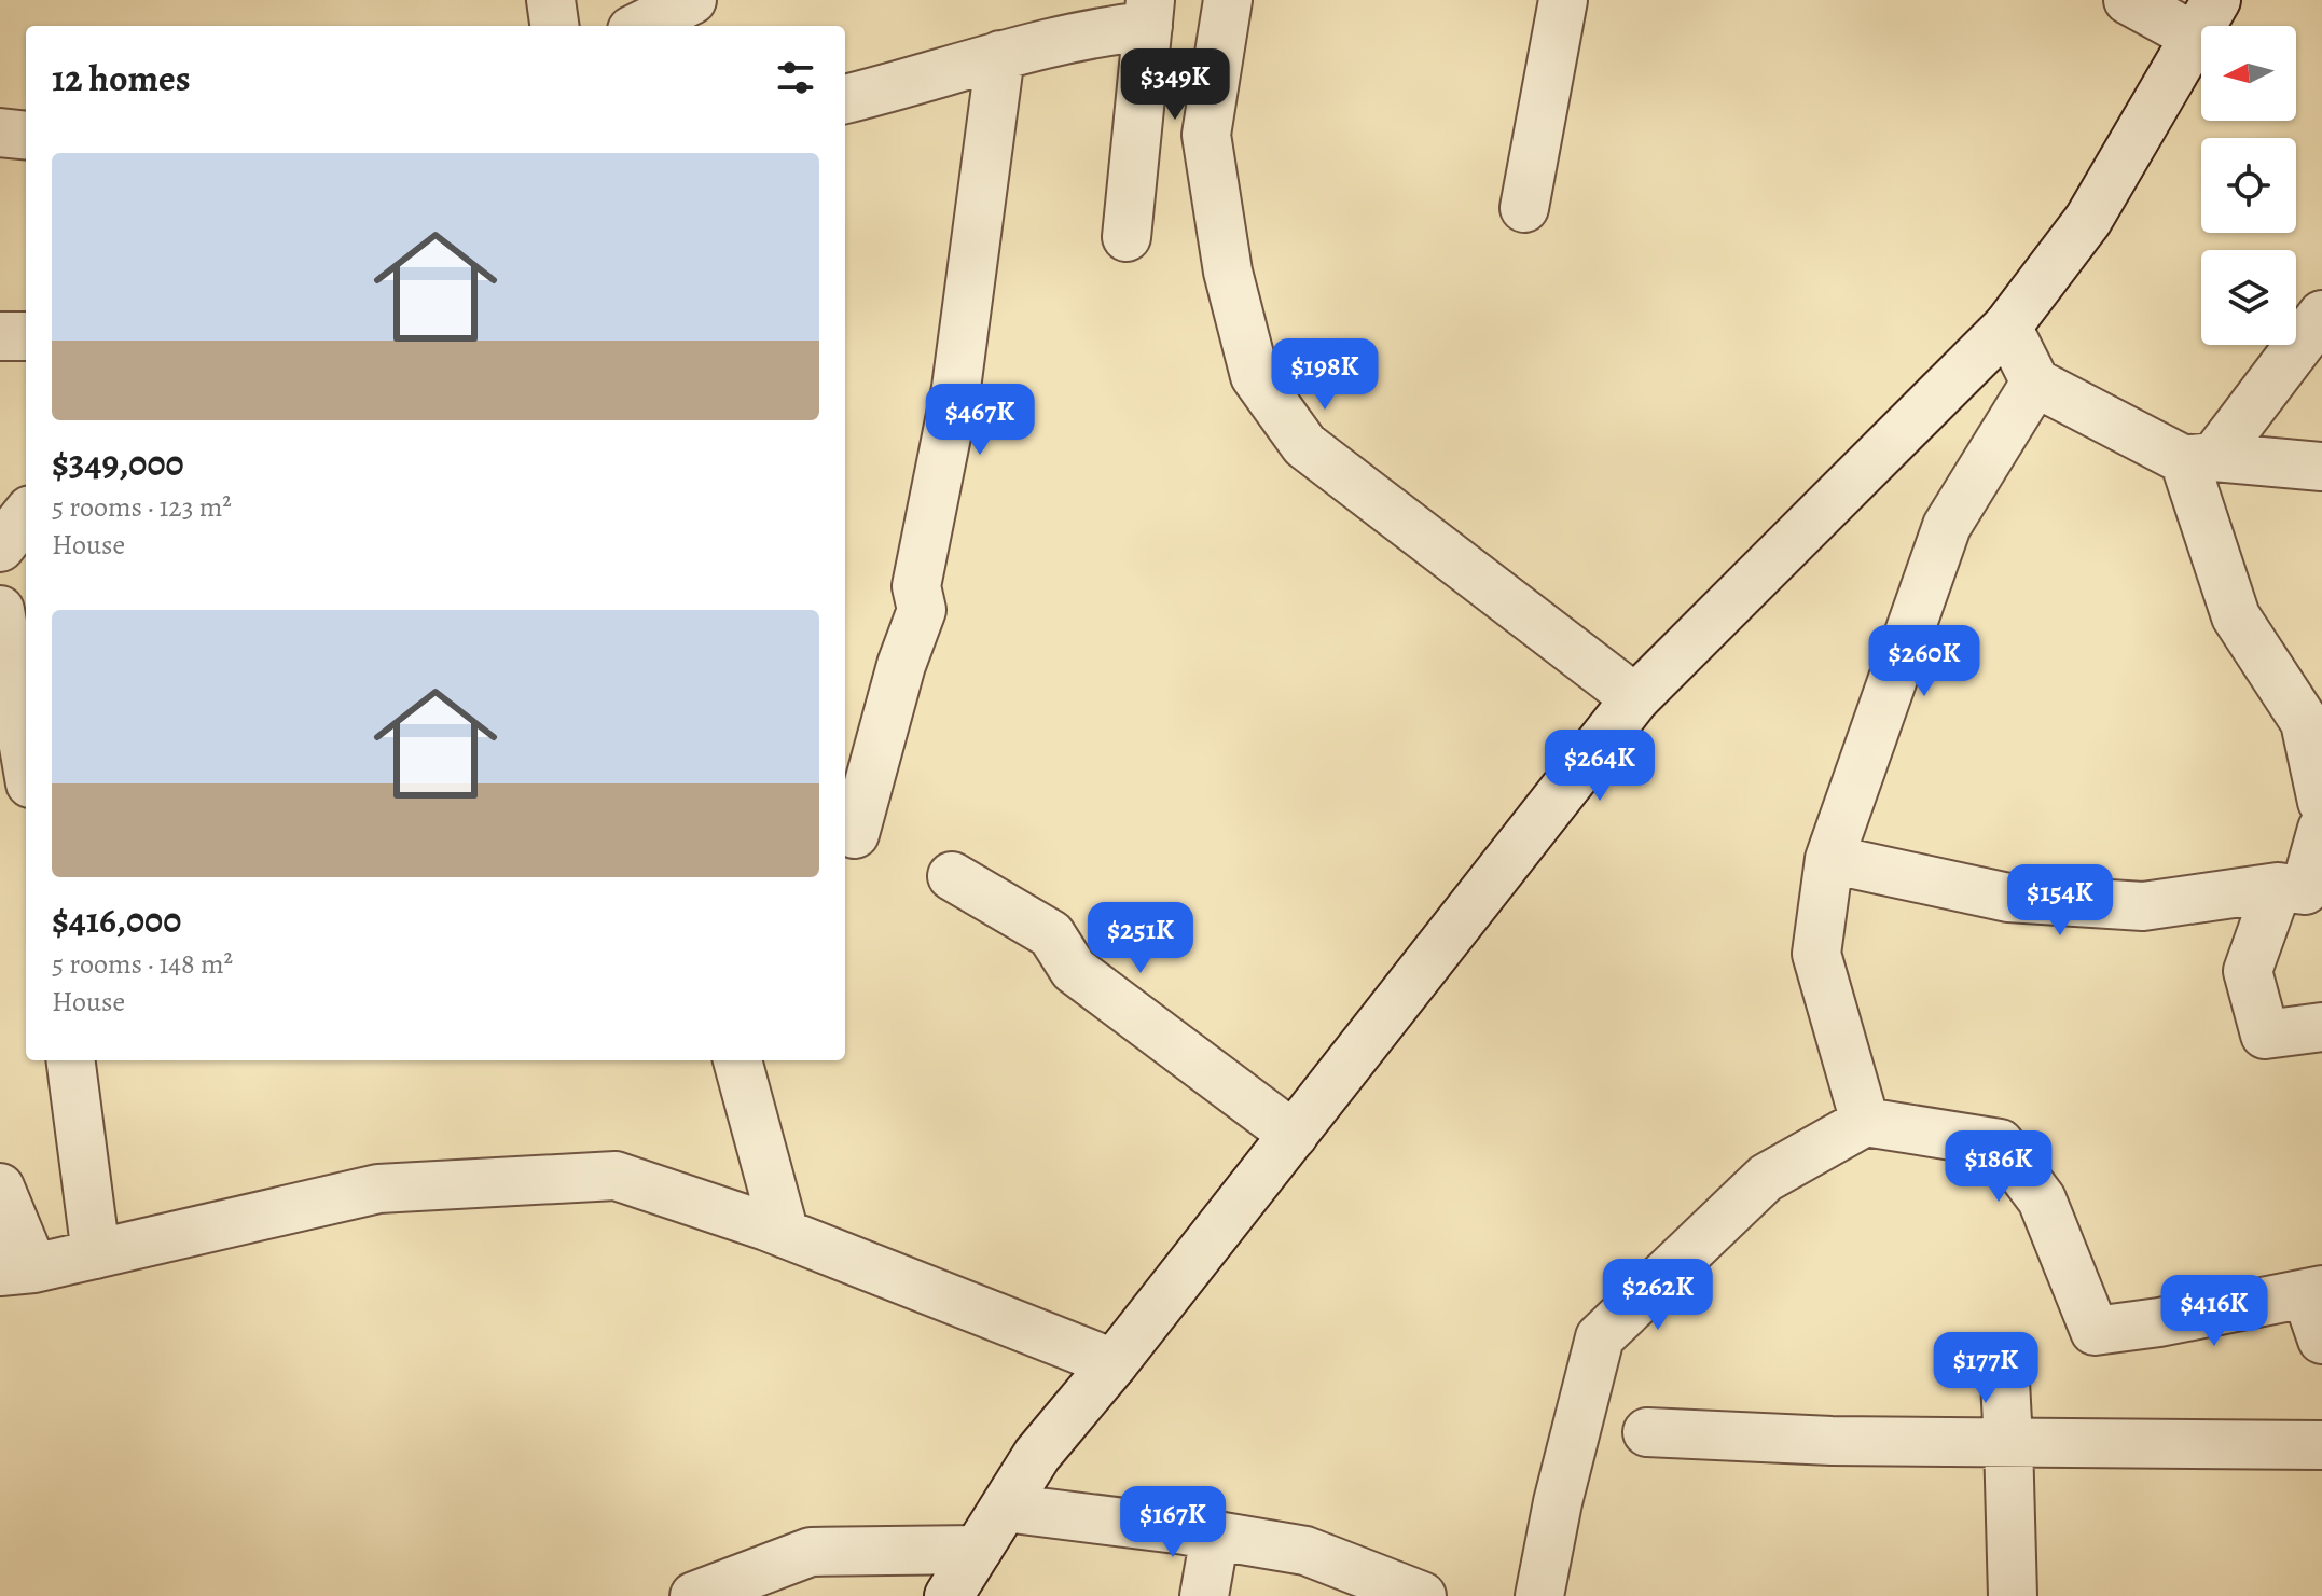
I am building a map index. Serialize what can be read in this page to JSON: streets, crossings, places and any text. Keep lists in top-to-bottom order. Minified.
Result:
{"north":"left","page":{"heading":"12 homes","price":["$349K","$198K","$467K","$260K","$264K","$154K","$251K","$186K","$262K","$416K","$177K","$167K"],"list":[{"name":"$349,000","note":"5 rooms · 123 m² · House"},{"name":"$416,000","note":"5 rooms · 148 m² · House"}]}}
